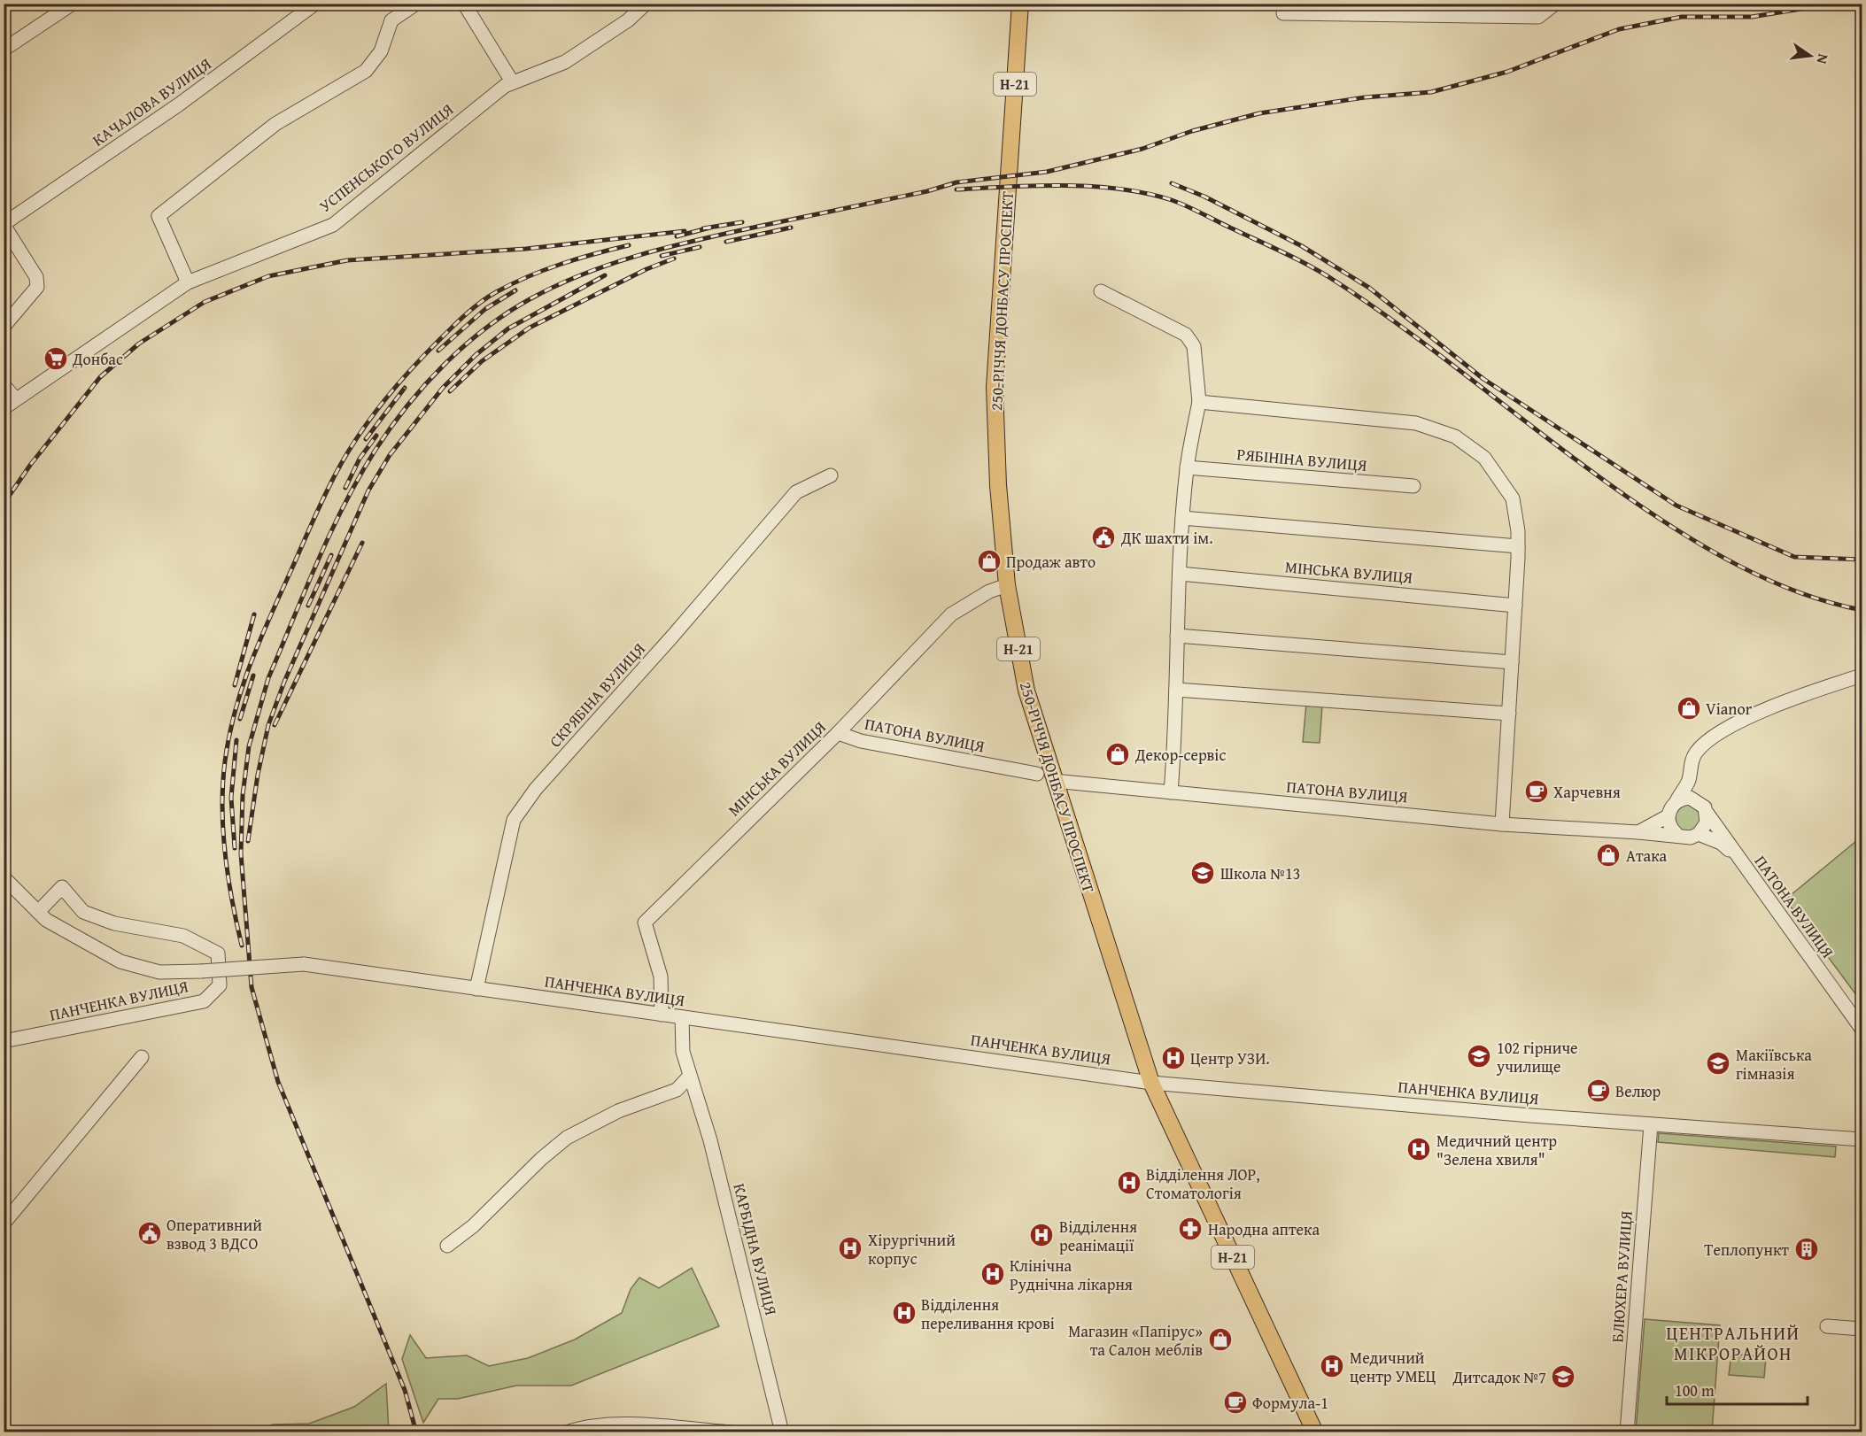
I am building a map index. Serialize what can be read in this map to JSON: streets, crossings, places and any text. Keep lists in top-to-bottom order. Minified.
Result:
{"streets":{"main road":["Н-21","250-РІЧЧЯ ДОНБАСУ ПРОСПЕКТ"],"street":["КАЧАЛОВА ВУЛИЦЯ","УСПЕНСЬКОГО ВУЛИЦЯ","РЯБІНІНА ВУЛИЦЯ","МІНСЬКА ВУЛИЦЯ","СКРЯБІНА ВУЛИЦЯ","ПАТОНА ВУЛИЦЯ","ПАНЧЕНКА ВУЛИЦЯ","КАРБІДНА ВУЛИЦЯ","БЛЮХЕРА ВУЛИЦЯ"]},"crossings":[["250-РІЧЧЯ ДОНБАСУ ПРОСПЕКТ","МІНСЬКА ВУЛИЦЯ"],["250-РІЧЧЯ ДОНБАСУ ПРОСПЕКТ","ПАТОНА ВУЛИЦЯ"],["250-РІЧЧЯ ДОНБАСУ ПРОСПЕКТ","ПАНЧЕНКА ВУЛИЦЯ"],["МІНСЬКА ВУЛИЦЯ","ПАТОНА ВУЛИЦЯ"],["МІНСЬКА ВУЛИЦЯ","ПАНЧЕНКА ВУЛИЦЯ"],["СКРЯБІНА ВУЛИЦЯ","ПАНЧЕНКА ВУЛИЦЯ"],["ПАНЧЕНКА ВУЛИЦЯ","КАРБІДНА ВУЛИЦЯ"],["ПАНЧЕНКА ВУЛИЦЯ","БЛЮХЕРА ВУЛИЦЯ"]],"districts":["ЦЕНТРАЛЬНИЙ МІКРОРАЙОН"],"places":{"supermarket":["Донбас"],"public building":["ДК шахти ім.","Оперативний взвод 3 ВДСО"],"shop":["Продаж авто","Vianor","Декор-сервіс","Атака","Магазин «Папірус» та Салон меблів"],"cafe":["Харчевня","Велюр","Формула-1"],"school or university":["Школа №13","102 гірниче училище","Макіївська гімназія","Дитсадок №7"],"hospital":["Центр УЗИ.","Медичний центр \"Зелена хвиля\"","Відділення ЛОР, Стоматологія","Відділення реанімації","Хірургічний корпус","Клінічна Руднічна лікарня","Відділення переливання крові","Медичний центр УМЕЦ"],"pharmacy":["Народна аптека"],"building":["Теплопункт"]},"scale_bar":"100 m","north":"right"}
